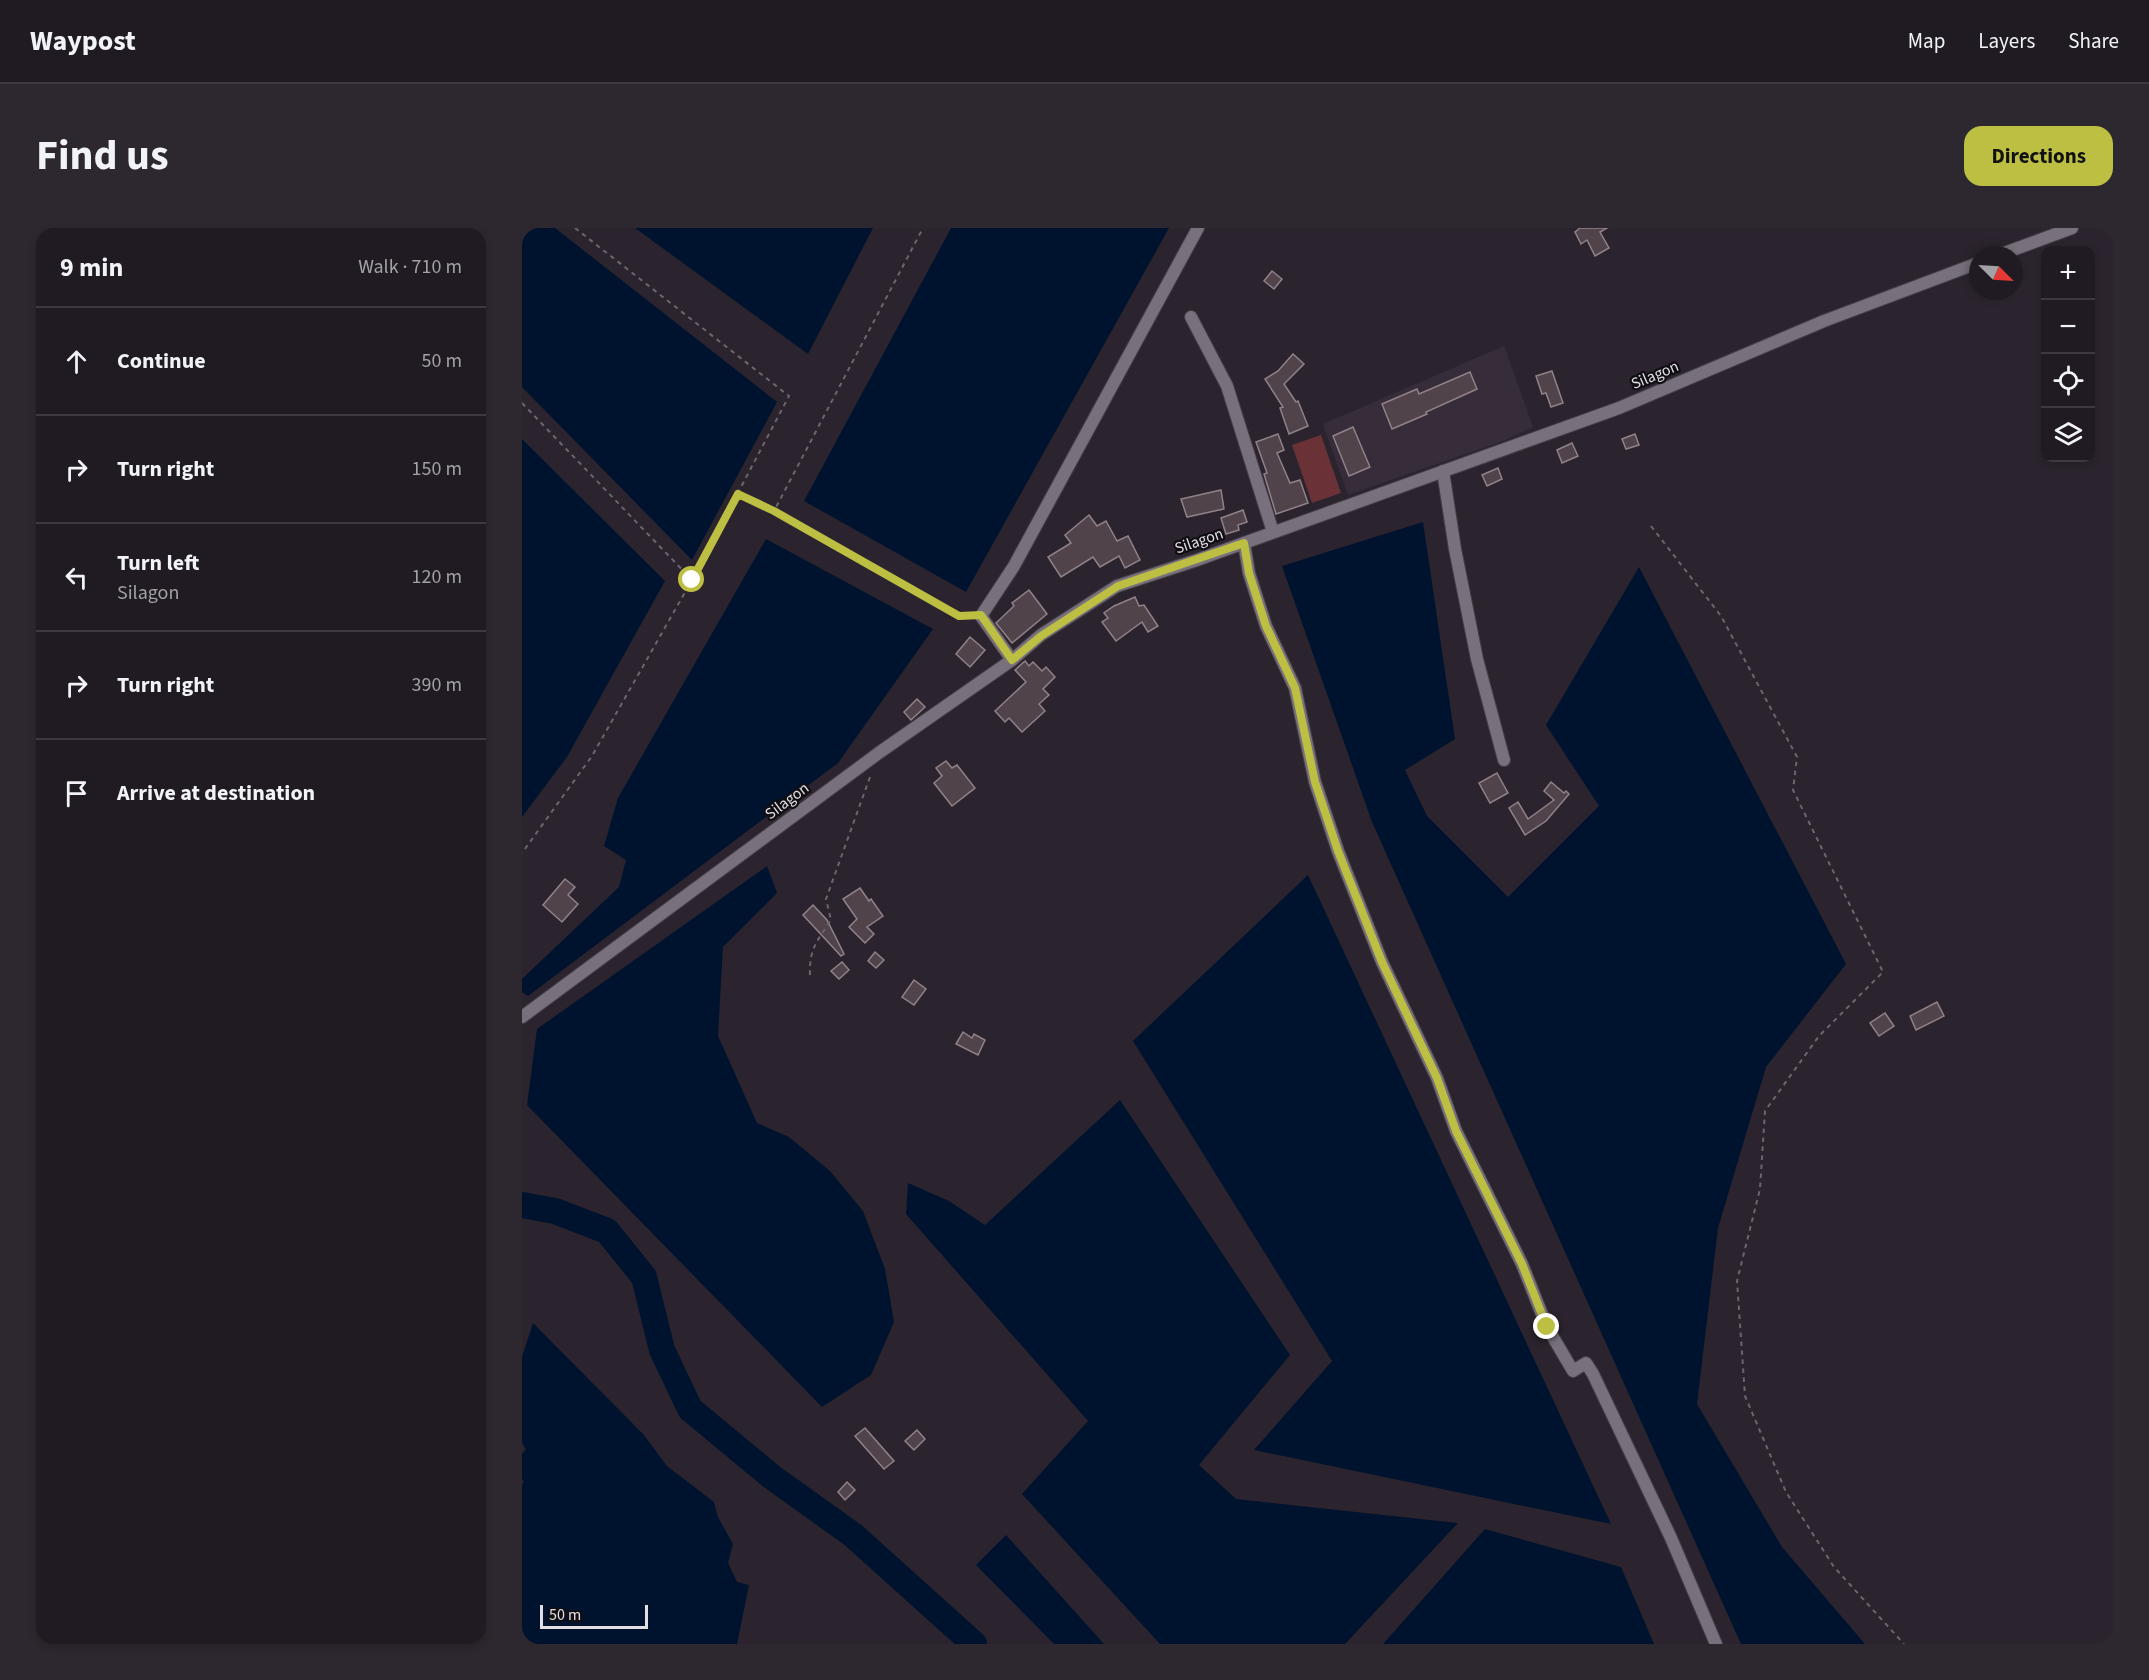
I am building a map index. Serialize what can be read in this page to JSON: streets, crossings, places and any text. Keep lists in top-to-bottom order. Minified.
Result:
{"streets":{"street":["Silagon"]},"scale_bar":"50 m","north":"bottom right","page":{"header":"Waypost","nav":["Map","Layers","Share"],"title":"Find us","buttons":"Directions","heading":["9 min","Walk · 710 m"],"map_buttons":["+","−"],"list":[["Continue","50 m"],["Turn right","150 m"],["Turn left","Silagon","120 m"],["Turn right","390 m"],"Arrive at destination"],"scale":"50 m"}}
